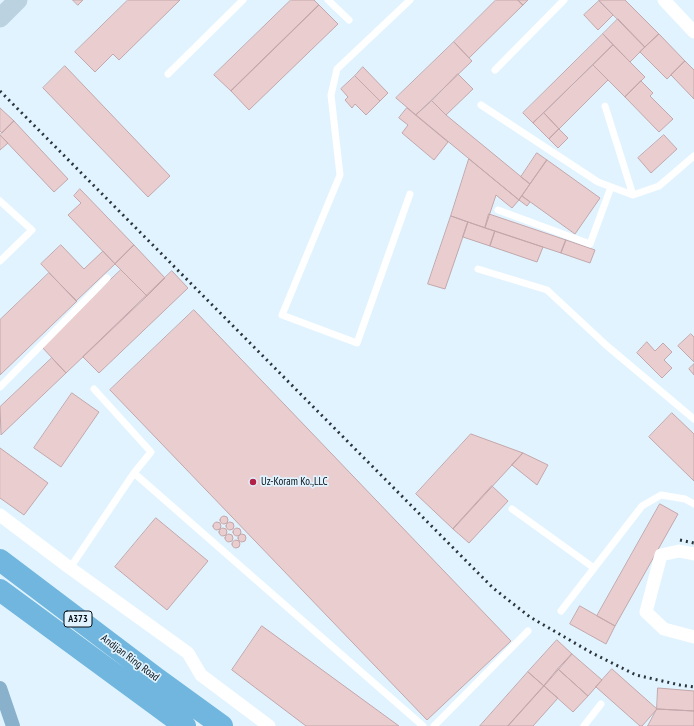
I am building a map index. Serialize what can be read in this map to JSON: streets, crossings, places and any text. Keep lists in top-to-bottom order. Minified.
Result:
{"streets":{"highway":["A373","Andijan Ring Road"]},"places":["Uz-Koram Ko.,LLC"]}
